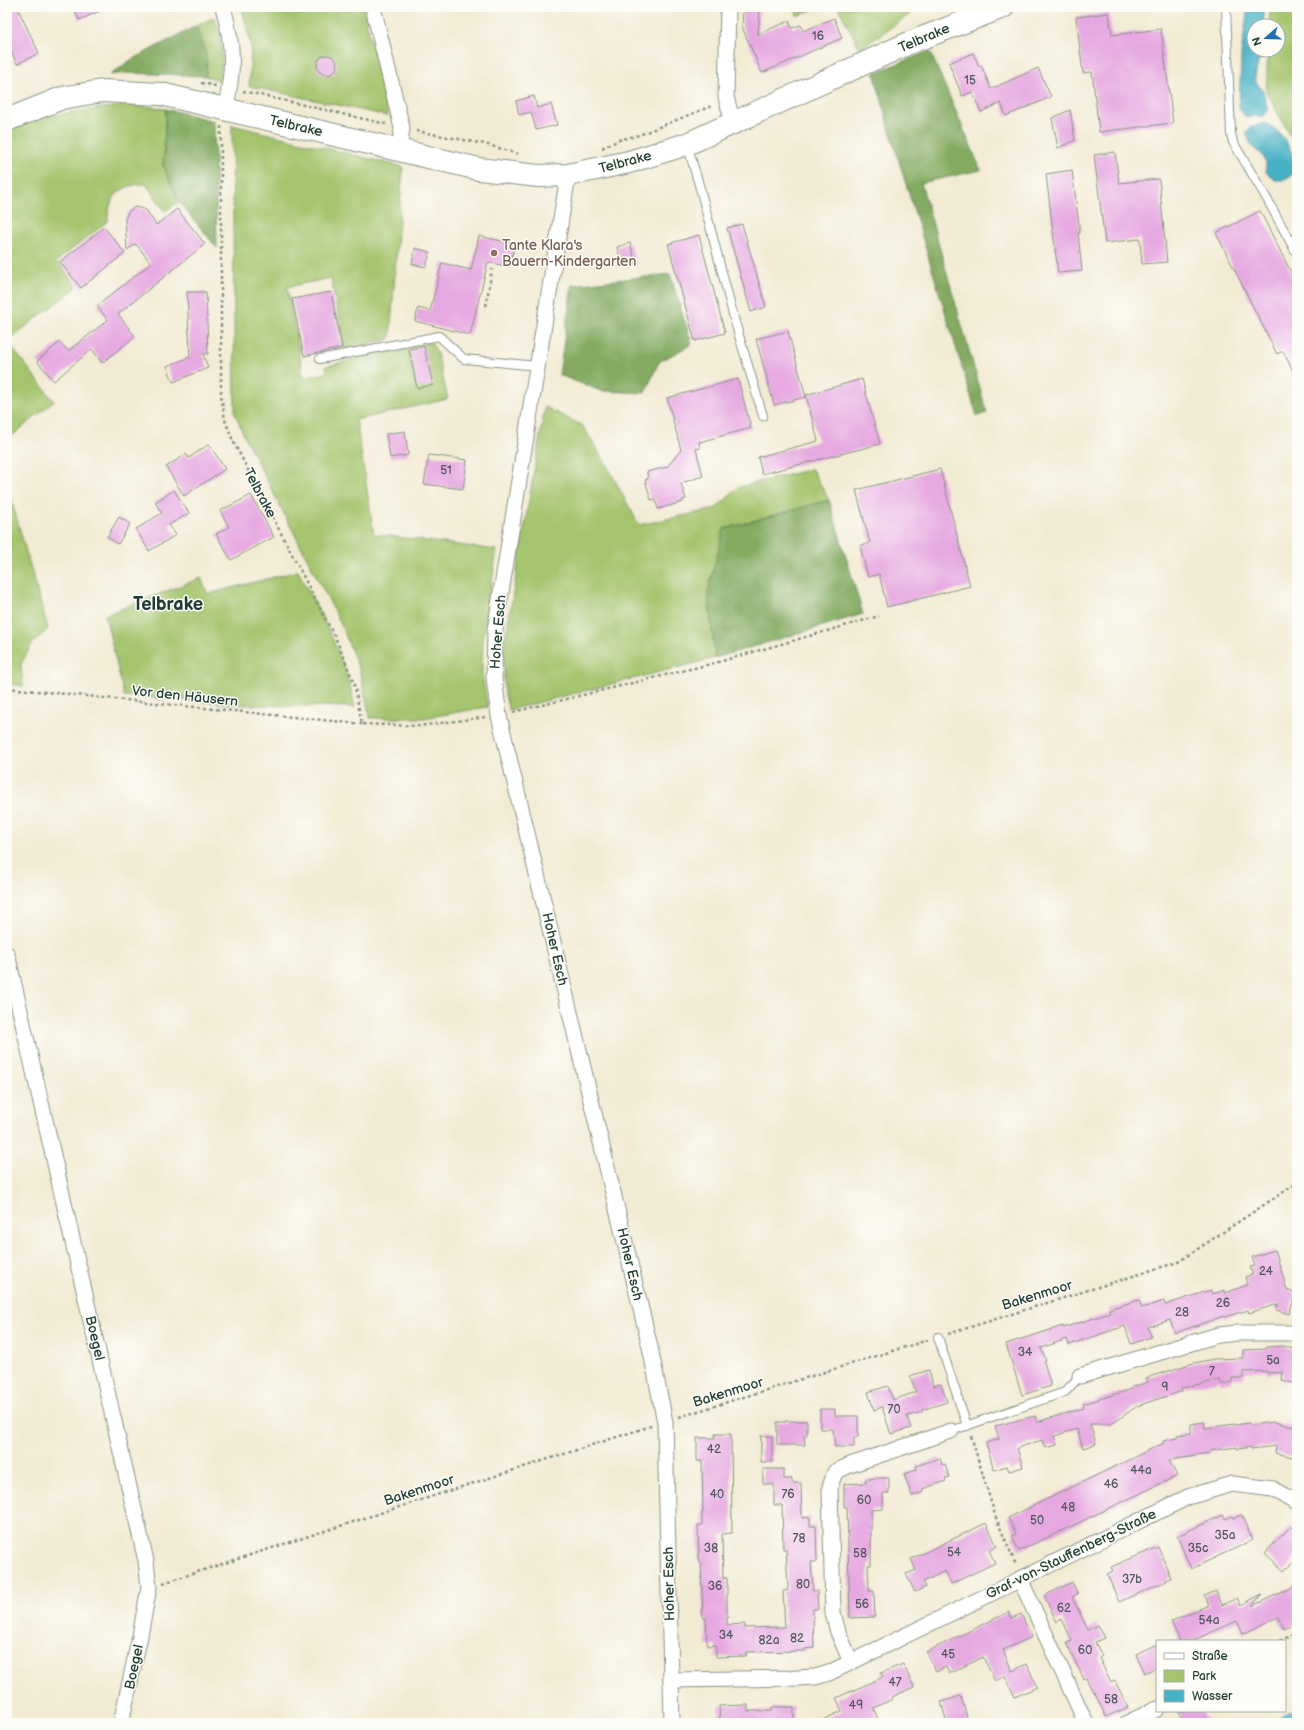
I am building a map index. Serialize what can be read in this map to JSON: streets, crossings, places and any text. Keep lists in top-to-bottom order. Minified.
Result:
{"streets":{"street":["Telbrake","Hoher Esch","Boegel","Graf-von-Stauffenberg-Straße"],"path":["Vor den Häusern","Bakenmoor"]},"crossings":[["Telbrake","Hoher Esch"],["Telbrake","Vor den Häusern"],["Hoher Esch","Bakenmoor"],["Hoher Esch","Graf-von-Stauffenberg-Straße"],["Bakenmoor","Boegel"]],"districts":["Telbrake"],"places":["Tante Klara's Bauern-Kindergarten"],"house_numbers":["16","15","51","24","26","28","34","5a","7","9","70","42","44a","46","40","76","60","48","50","35a","78","38","35c","54","58","37b","80","36","56","62","54a","34","82","82a","60","45","47","58","49"],"legend":["Straße","Park","Wasser"],"north":"left"}
